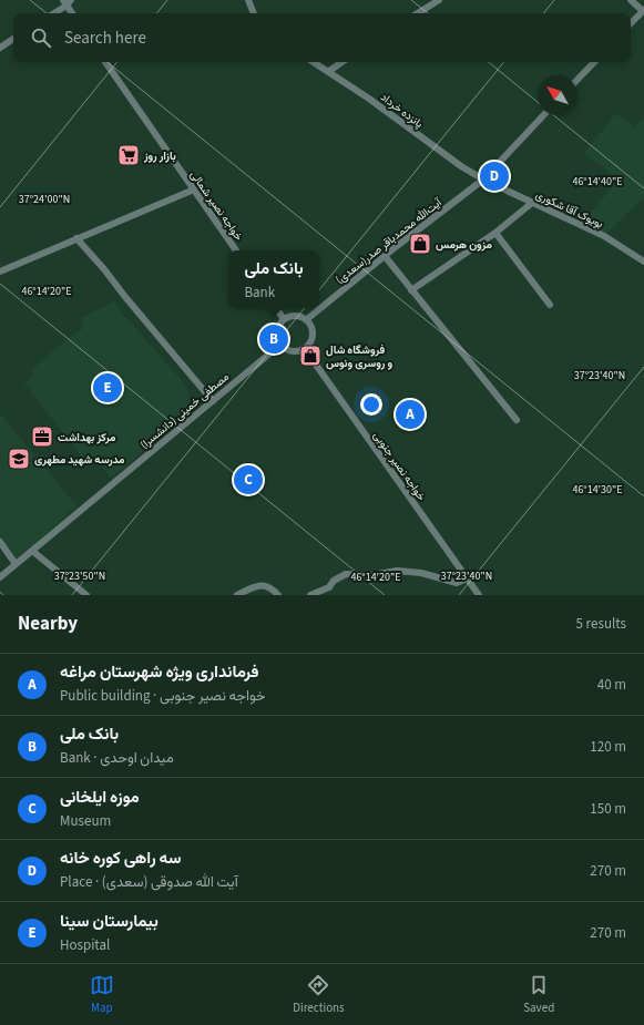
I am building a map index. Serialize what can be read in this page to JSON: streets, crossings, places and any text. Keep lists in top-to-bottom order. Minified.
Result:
{"streets":{"street":["پانزده خرداد","خواجه نصیر شمالی","بویوک آقا شکوری","آیت‌الله محمدباقر صدر(سعدی)","مصطفی خمینی (دانشسرا)","خواجه نصیر جنوبی"]},"crossings":[["پانزده خرداد","بویوک آقا شکوری"],["پانزده خرداد","آیت‌الله محمدباقر صدر(سعدی)"],["بویوک آقا شکوری","آیت‌الله محمدباقر صدر(سعدی)"],["آیت‌الله محمدباقر صدر(سعدی)","مصطفی خمینی (دانشسرا)"],["آیت‌الله محمدباقر صدر(سعدی)","خواجه نصیر جنوبی"],["مصطفی خمینی (دانشسرا)","خواجه نصیر جنوبی"]],"places":{"supermarket":["بازار روز"],"shop":["مزون هرمس","فروشگاه شال و روسری ونوس"],"office":["مرکز بهداشت"],"school or university":["مدرسه شهید مطهری"]},"north":"top left","page":{"search":"Search here","pins":["D","B","E","A","C"],"popup":["بانک ملی","Bank"],"heading":["Nearby","5 results"],"list":[{"mark":"A","name":"فرمانداری ویژه شهرستان مراغه","note":"Public building · خواجه نصیر جنوبی","value":"40 m"},{"mark":"B","name":"بانک ملی","note":"Bank · میدان اوحدی","value":"120 m"},{"mark":"C","name":"موزه ایلخانی","note":"Museum","value":"150 m"},{"mark":"D","name":"سه راهی کوره خانه","note":"Place · آیت الله صدوقی (سعدی)","value":"270 m"},{"mark":"E","name":"بیمارستان سینا","note":"Hospital","value":"270 m"}],"nav":["Map","Directions","Saved"]},"coordinates":["46°14'40\"E","37°24'00\"N","46°14'20\"E","37°23'40\"N","46°14'30\"E","37°23'50\"N"]}
